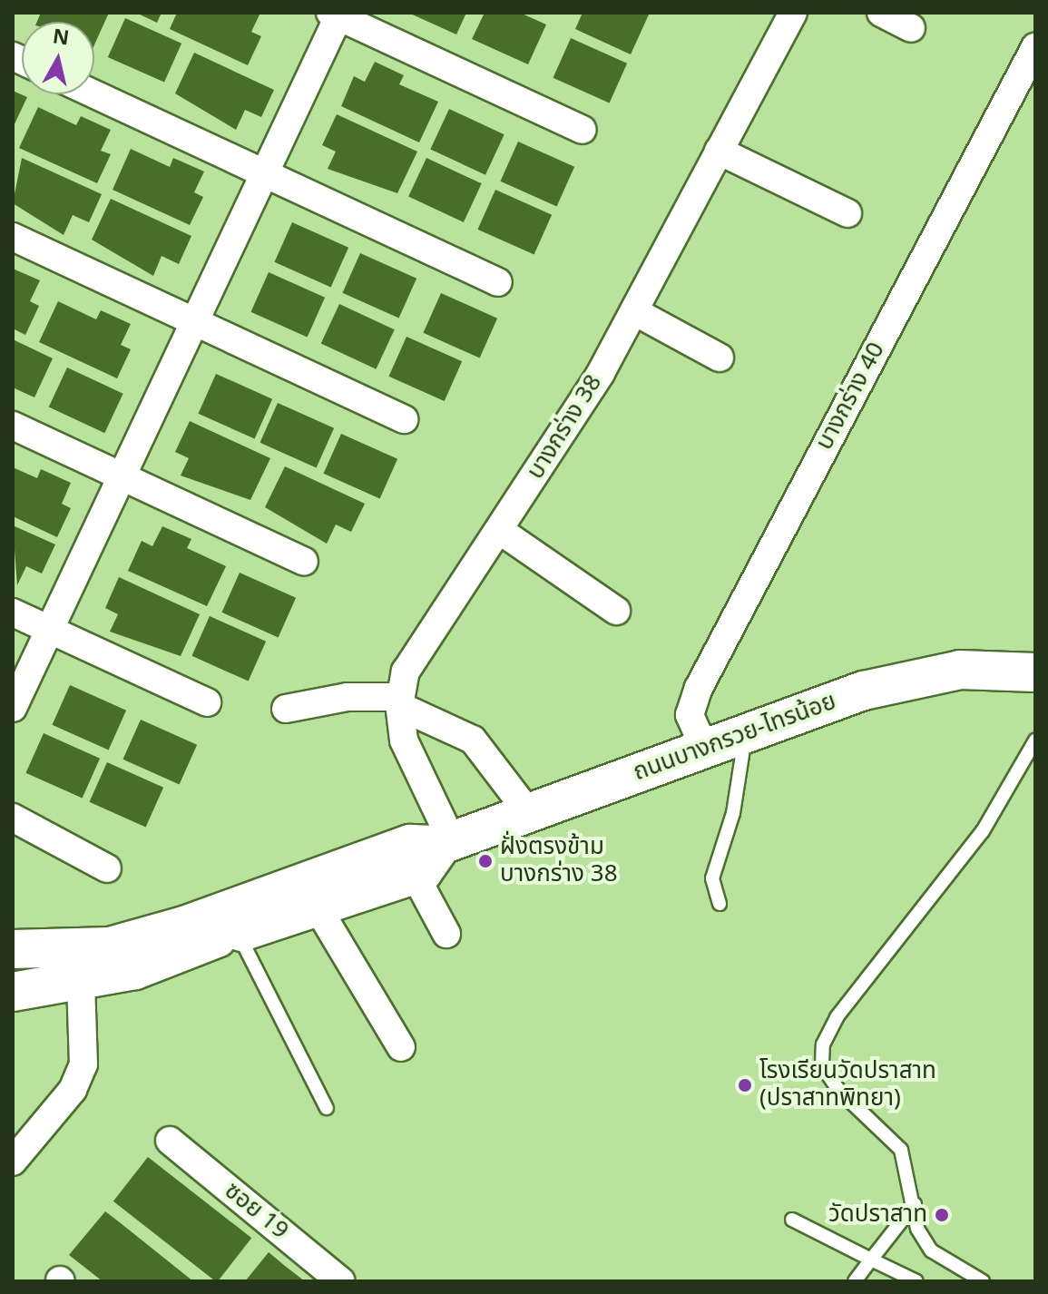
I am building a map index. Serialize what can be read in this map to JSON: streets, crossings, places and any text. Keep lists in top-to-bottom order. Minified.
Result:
{"streets":{"main road":["ถนนบางกรวย-ไทรน้อย"],"street":["บางกร่าง 40","บางกร่าง 38","ซอย 19"]},"crossings":[["บางกร่าง 40","ถนนบางกรวย-ไทรน้อย"],["บางกร่าง 38","ถนนบางกรวย-ไทรน้อย"]],"places":["ฝั่งตรงข้าม บางกร่าง 38","โรงเรียนวัดปราสาท (ปราสาทพิทยา)","วัดปราสาท"],"north":"top"}
